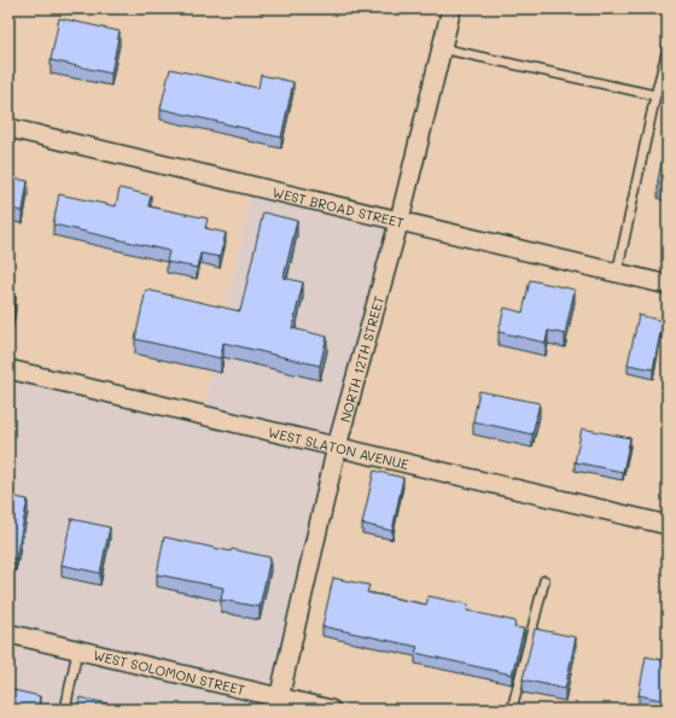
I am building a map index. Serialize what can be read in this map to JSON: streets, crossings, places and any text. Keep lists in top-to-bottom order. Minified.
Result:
{"streets":{"street":["WEST BROAD STREET","NORTH 12TH STREET","WEST SLATON AVENUE","WEST SOLOMON STREET"]},"crossings":[["WEST BROAD STREET","NORTH 12TH STREET"],["NORTH 12TH STREET","WEST SLATON AVENUE"],["NORTH 12TH STREET","WEST SOLOMON STREET"]]}
